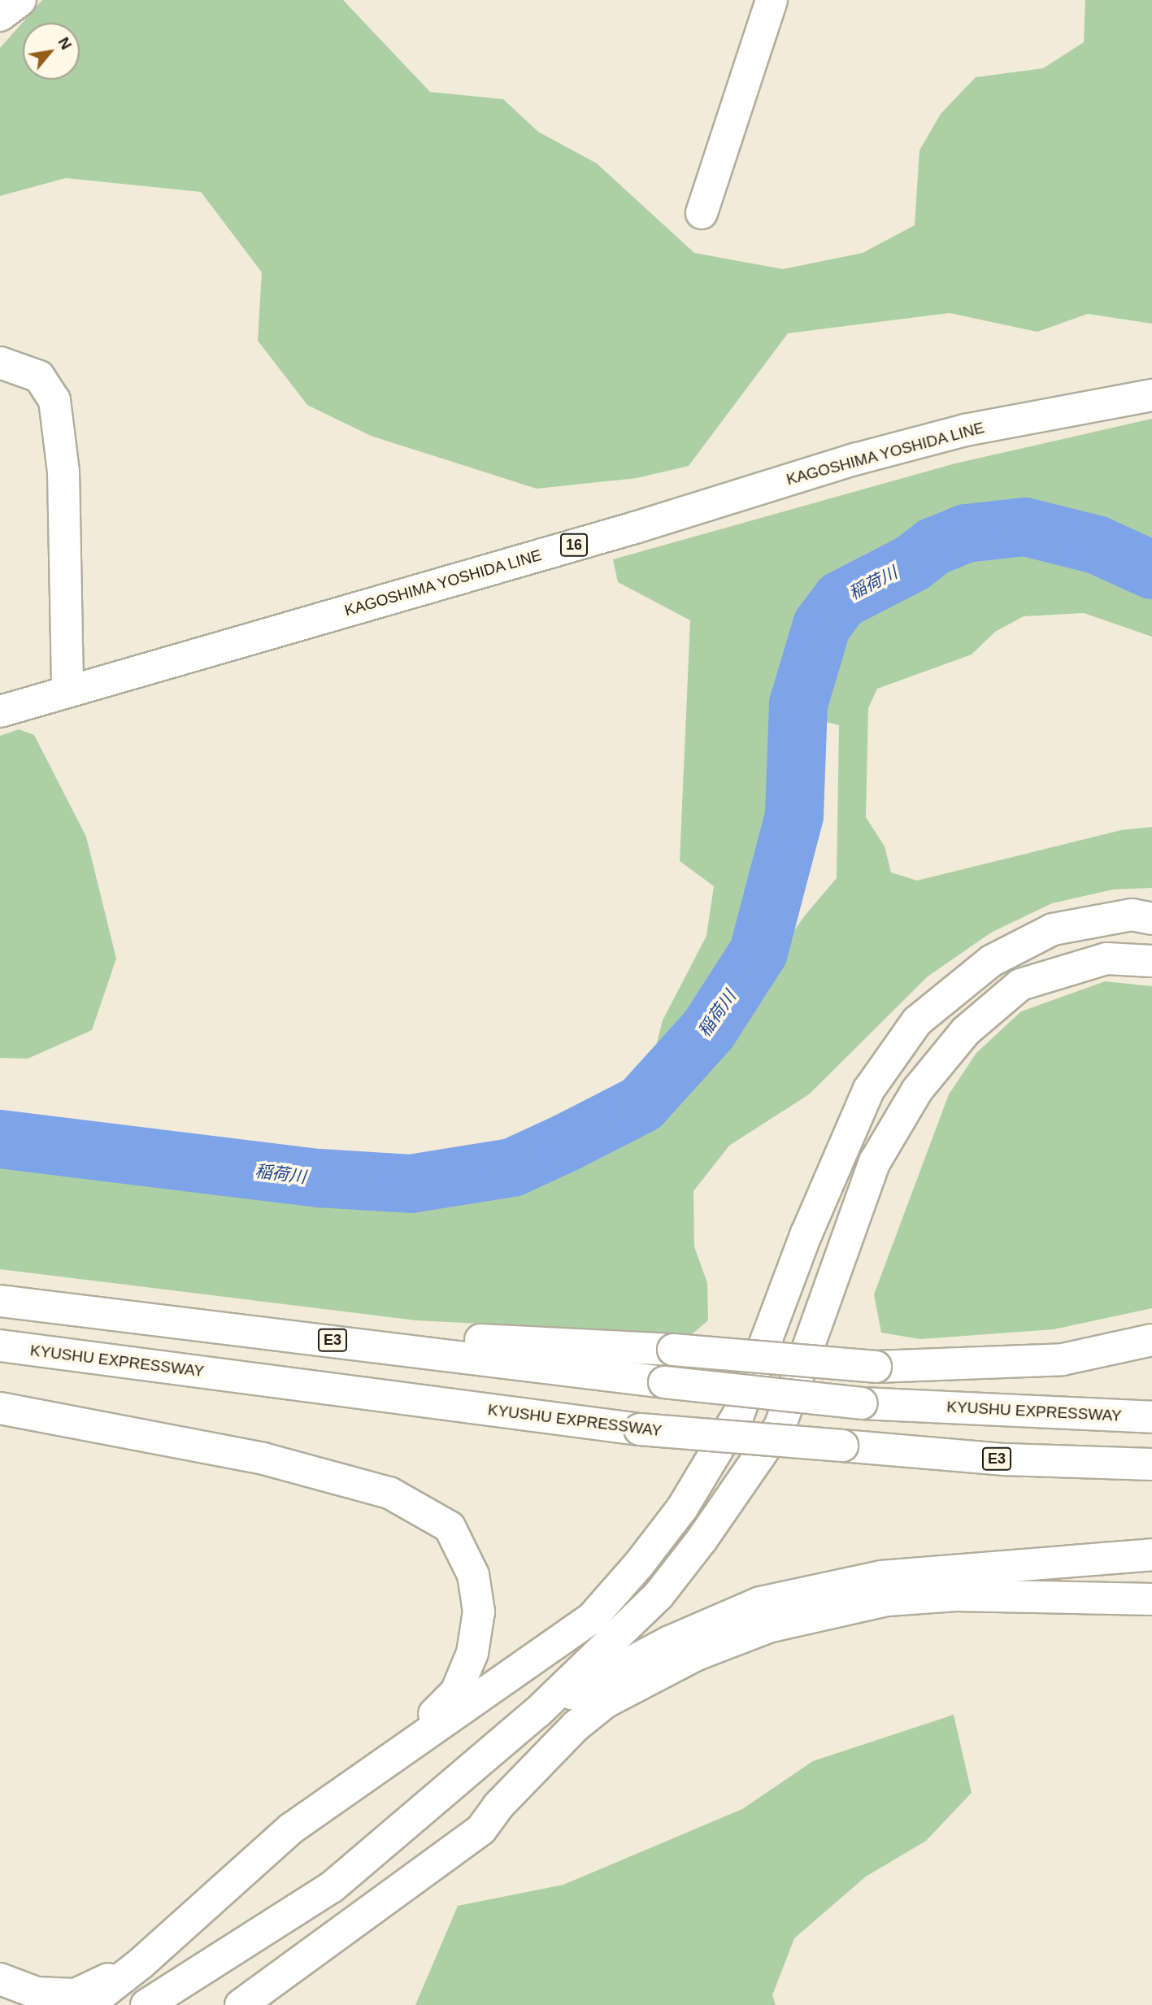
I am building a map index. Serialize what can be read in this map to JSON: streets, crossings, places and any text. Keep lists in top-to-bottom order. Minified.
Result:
{"streets":{"main road":["KAGOSHIMA YOSHIDA LINE","16","E3","KYUSHU EXPRESSWAY"]},"water":["稲荷川"],"north":"top right"}
